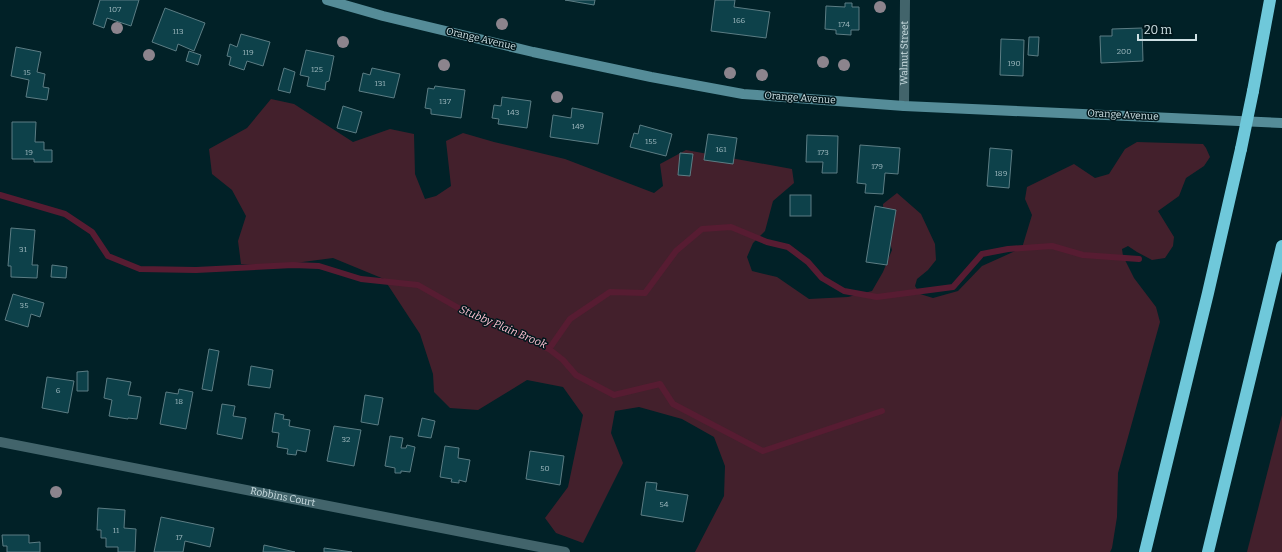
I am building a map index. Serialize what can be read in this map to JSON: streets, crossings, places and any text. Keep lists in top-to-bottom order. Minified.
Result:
{"streets":{"main road":["Orange Avenue"],"street":["Walnut Street","Robbins Court"]},"crossings":[["Orange Avenue","Walnut Street"]],"water":["Stubby Plain Brook"],"house_numbers":["107","166","174","113","200","119","190","125","15","131","137","143","149","155","161","19","173","179","189","31","35","6","18","32","50","54","11","17"],"scale_bar":"20 m"}
